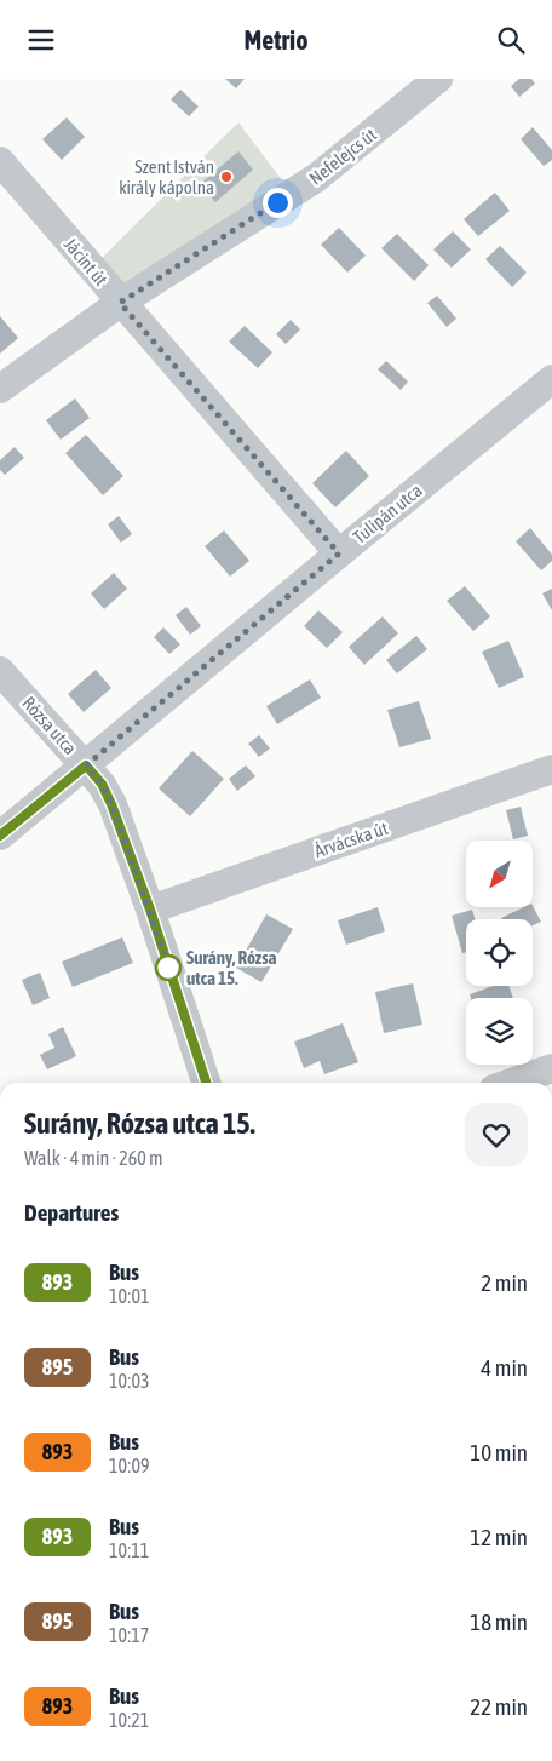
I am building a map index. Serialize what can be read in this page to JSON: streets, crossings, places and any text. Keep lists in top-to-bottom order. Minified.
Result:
{"streets":{"street":["Nefelejcs út","Jácint út","Tulipán utca","Rózsa utca","Árvácska út"]},"crossings":[["Nefelejcs út","Jácint út"],["Jácint út","Tulipán utca"],["Tulipán utca","Rózsa utca"],["Rózsa utca","Árvácska út"]],"places":["Szent István király kápolna","Surány, Rózsa utca 15."],"lines":["bus line 893"],"north":"bottom left","page":{"header":"Metrio","heading":[["Surány, Rózsa utca 15.","Walk · 4 min · 260 m"],"Departures"],"list":[{"mark":"893","name":"Bus","note":"10:01","value":"2 min"},{"mark":"895","name":"Bus","note":"10:03","value":"4 min"},{"mark":"893","name":"Bus","note":"10:09","value":"10 min"},{"mark":"893","name":"Bus","note":"10:11","value":"12 min"},{"mark":"895","name":"Bus","note":"10:17","value":"18 min"},{"mark":"893","name":"Bus","note":"10:21","value":"22 min"}]}}
